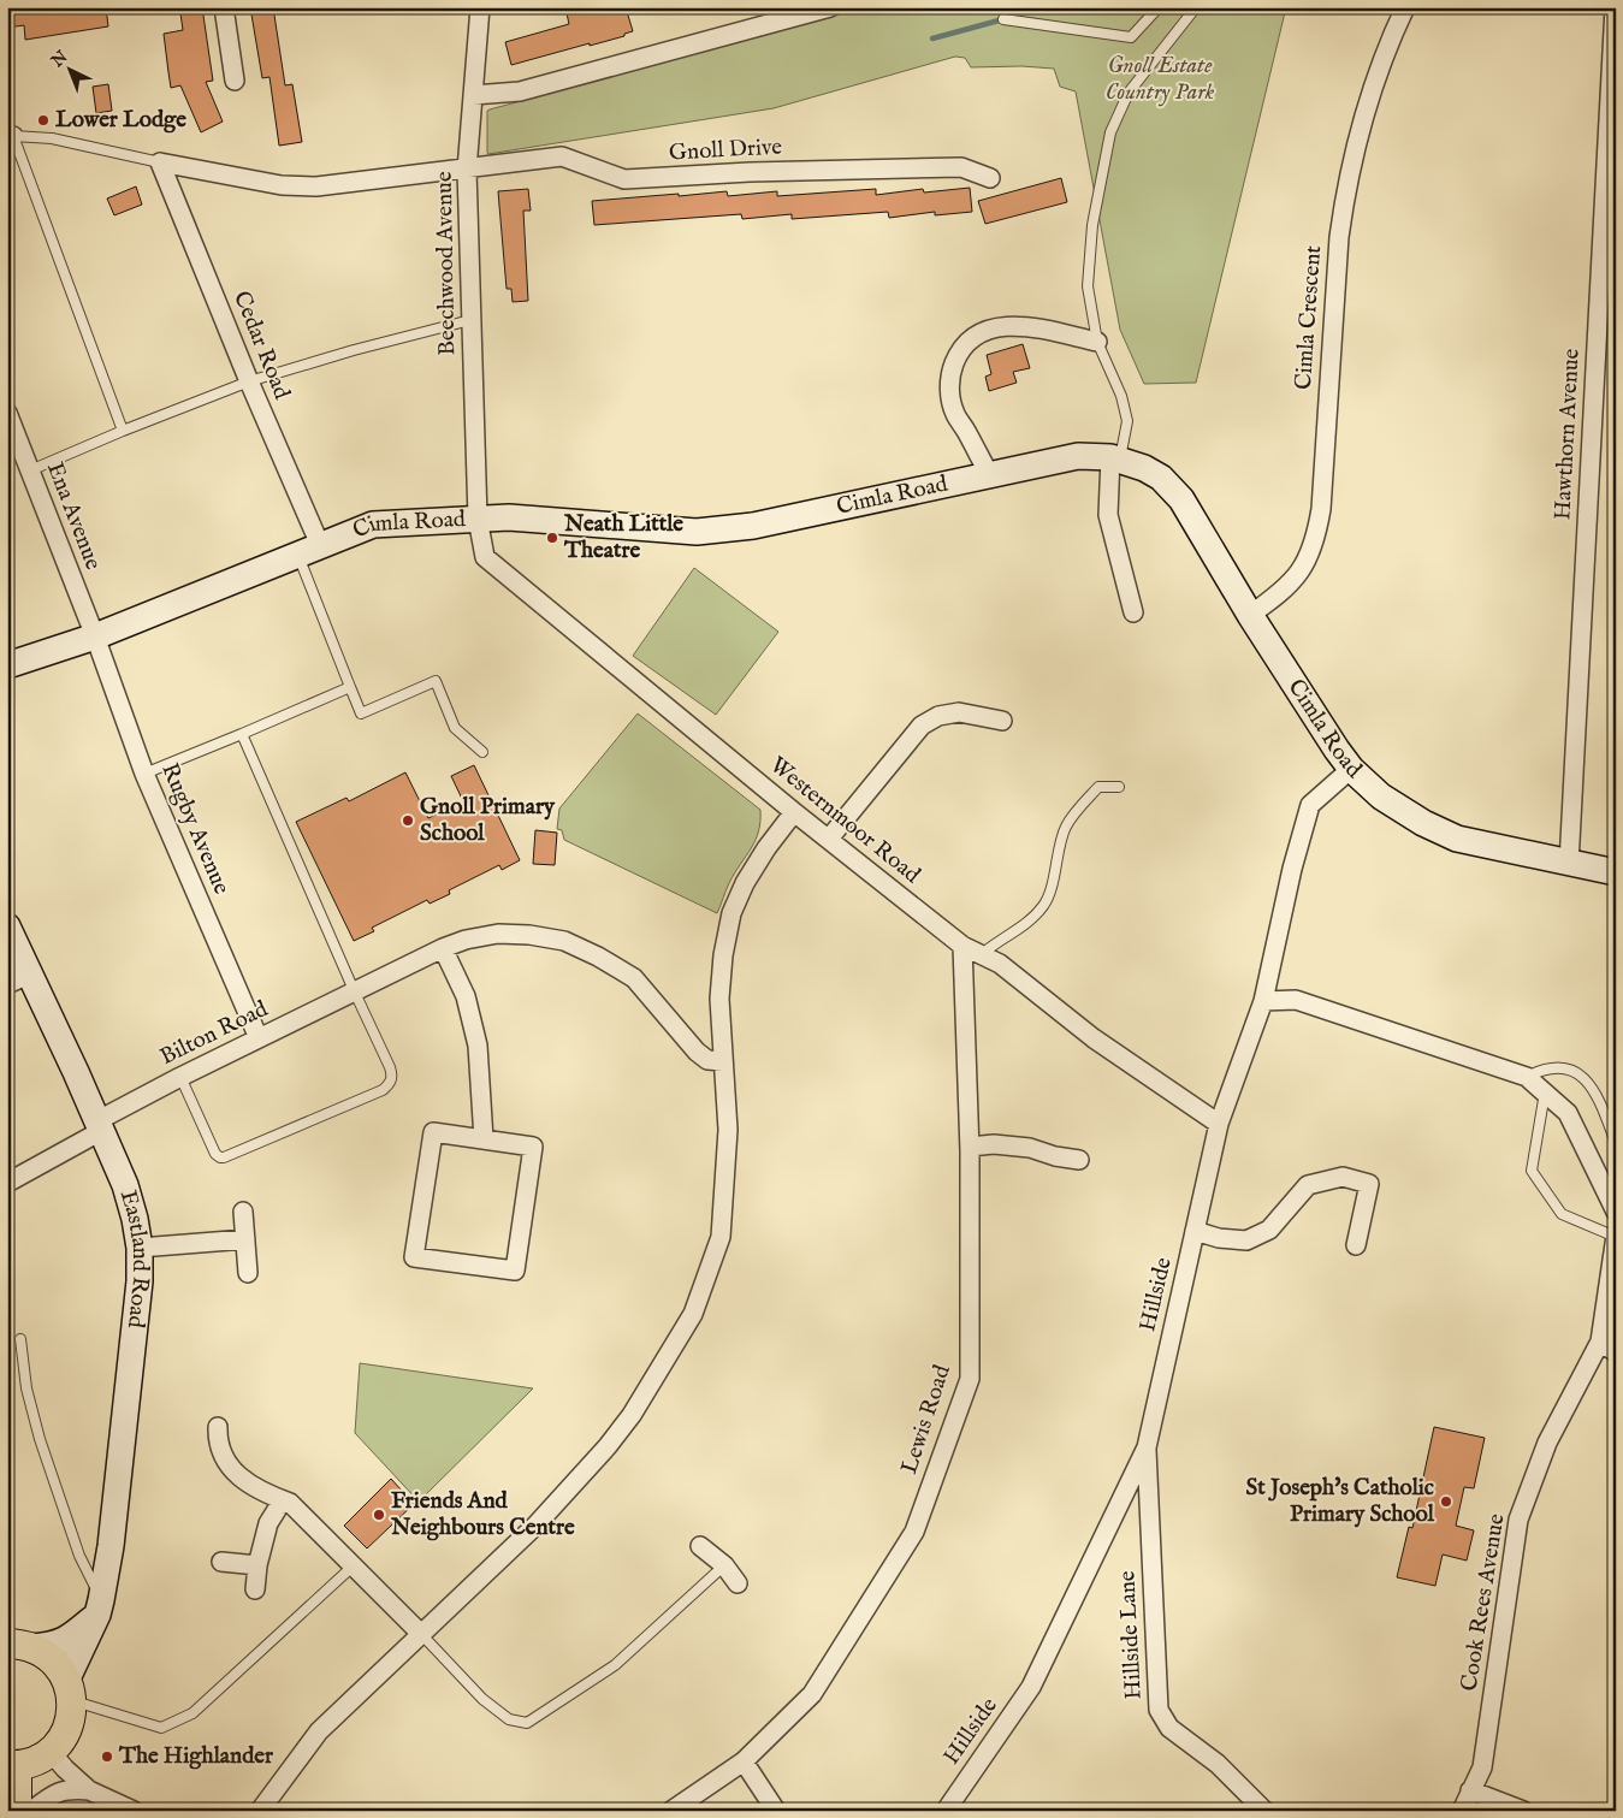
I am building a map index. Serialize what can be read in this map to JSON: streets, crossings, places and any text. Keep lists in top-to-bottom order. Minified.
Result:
{"streets":{"main road":["Cimla Road","Eastland Road"],"street":["Gnoll Drive","Beechwood Avenue","Cimla Crescent","Cedar Road","Hawthorn Avenue","Ena Avenue","Westernmoor Road","Rugby Avenue","Bilton Road","Hillside","Lewis Road","Cook Rees Avenue","Hillside Lane"]},"crossings":[["Gnoll Drive","Beechwood Avenue"],["Gnoll Drive","Cedar Road"],["Beechwood Avenue","Cimla Road"],["Beechwood Avenue","Westernmoor Road"],["Cimla Crescent","Cimla Road"],["Cedar Road","Cimla Road"],["Hawthorn Avenue","Cimla Road"],["Cimla Road","Ena Avenue"],["Cimla Road","Westernmoor Road"],["Cimla Road","Rugby Avenue"],["Cimla Road","Hillside"],["Ena Avenue","Rugby Avenue"],["Westernmoor Road","Hillside"],["Westernmoor Road","Lewis Road"],["Rugby Avenue","Bilton Road"],["Bilton Road","Eastland Road"],["Hillside","Hillside Lane"]],"parks":["Gnoll Estate Country Park"],"places":["Lower Lodge","Neath Little Theatre","Gnoll Primary School","St Joseph's Catholic Primary School","Friends And Neighbours Centre","The Highlander"],"north":"top left"}
